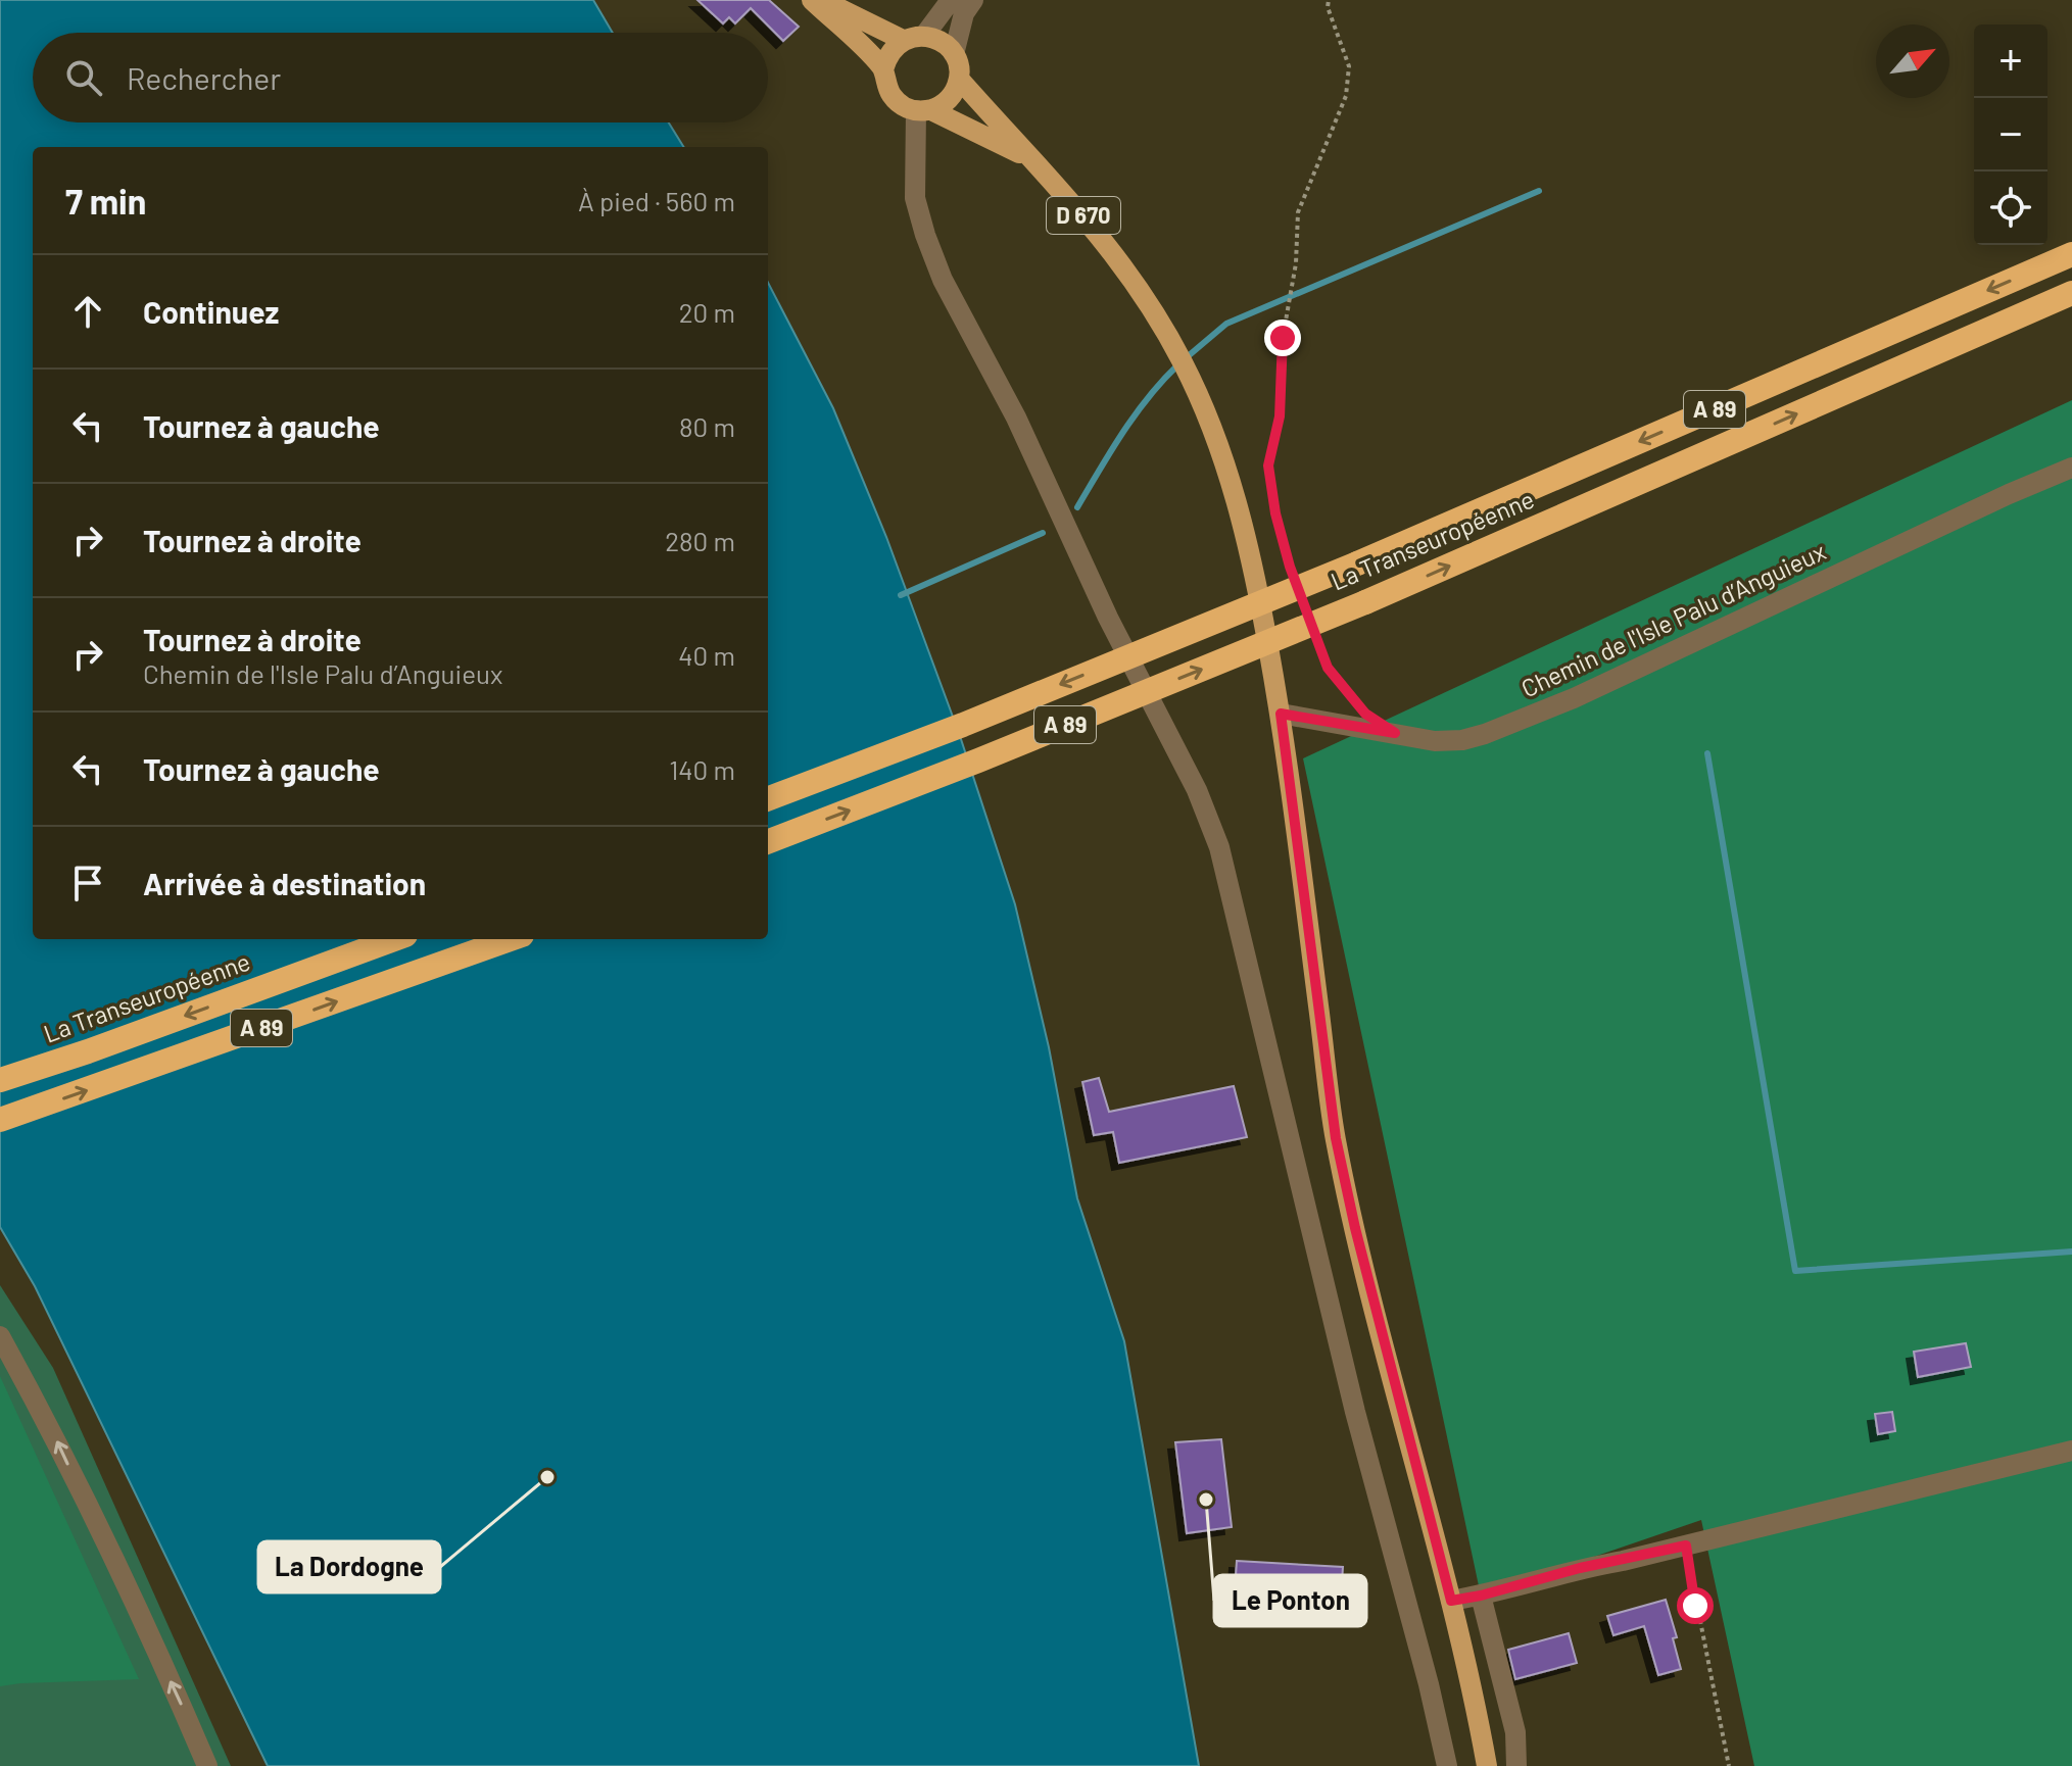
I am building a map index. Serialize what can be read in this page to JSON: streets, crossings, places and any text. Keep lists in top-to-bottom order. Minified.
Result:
{"streets":{"highway":["A 89","La Transeuropéenne"],"main road":["D 670"],"street":["Chemin de l'Isle Palu d’Anguieux"]},"crossings":[["D 670","Chemin de l'Isle Palu d’Anguieux"]],"places":["La Dordogne","Le Ponton"],"north":"top right","page":{"map_buttons":["+","−"],"search":"Rechercher","heading":["7 min","À pied · 560 m"],"list":[["Continuez","20 m"],["Tournez à gauche","80 m"],["Tournez à droite","280 m"],["Tournez à droite","Chemin de l'Isle Palu d’Anguieux","40 m"],["Tournez à gauche","140 m"],"Arrivée à destination"]}}
